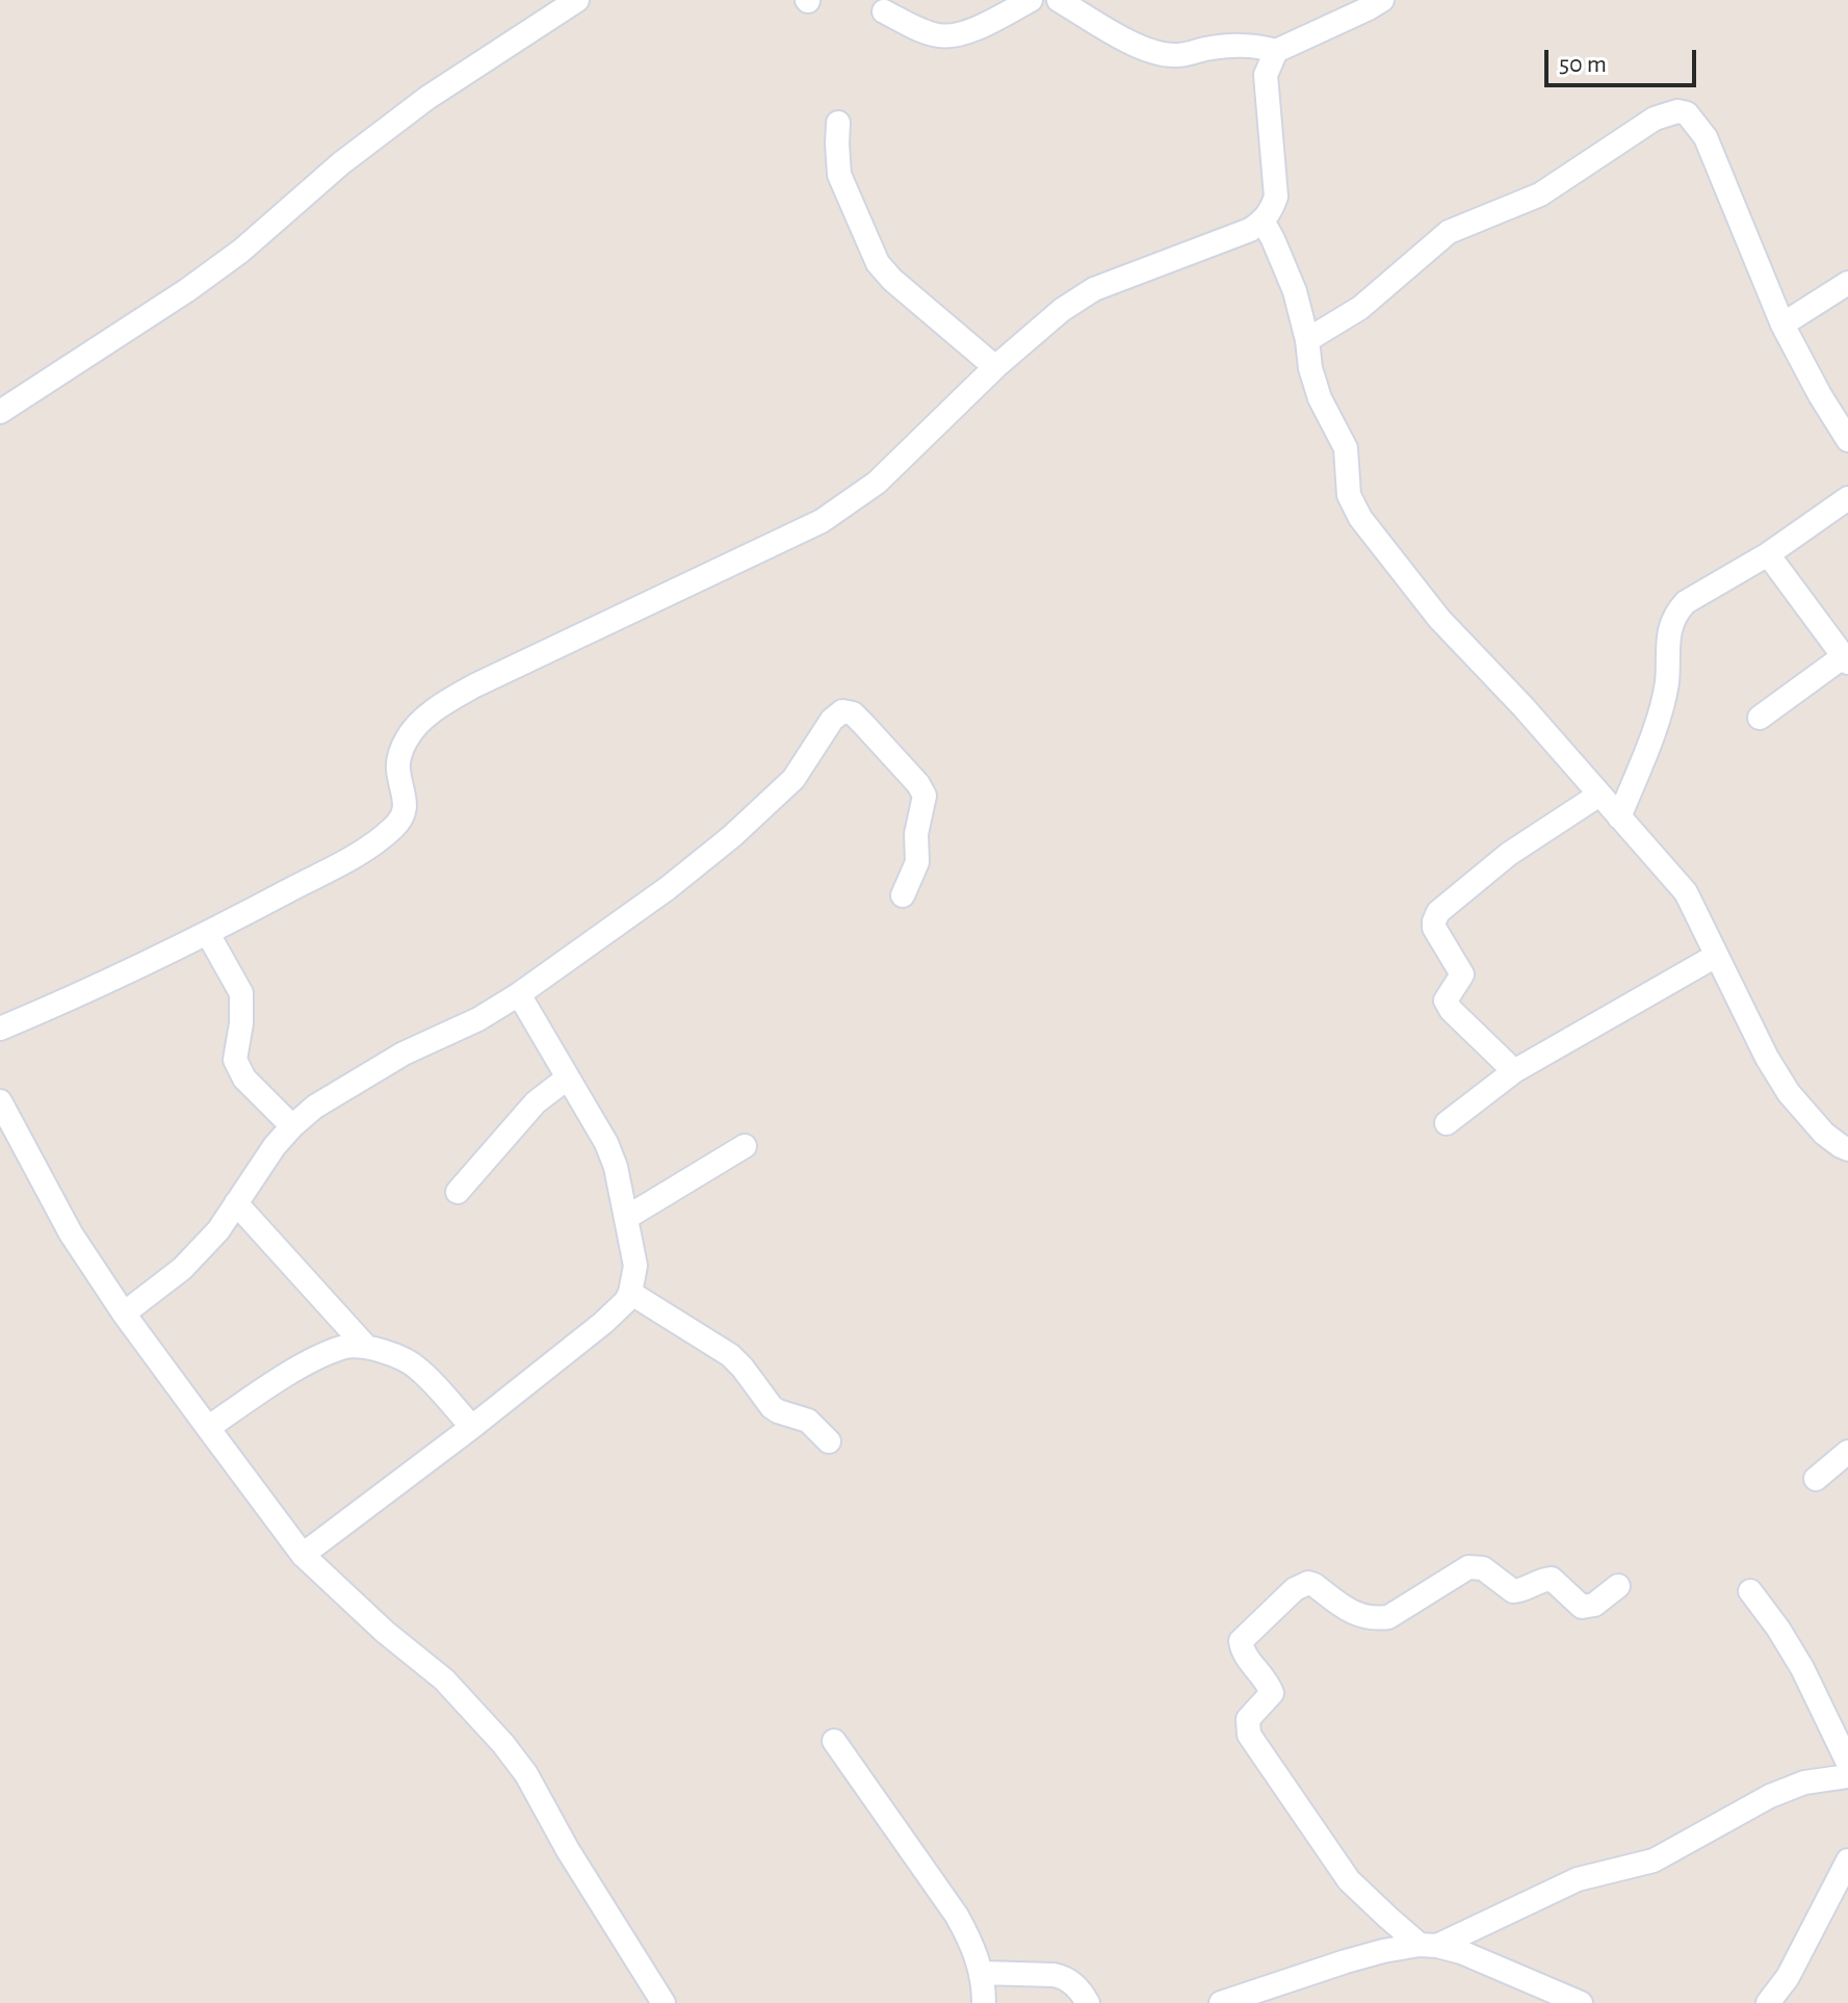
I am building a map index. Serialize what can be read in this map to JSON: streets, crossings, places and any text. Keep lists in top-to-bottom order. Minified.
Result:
{"scale_bar":"50 m"}
